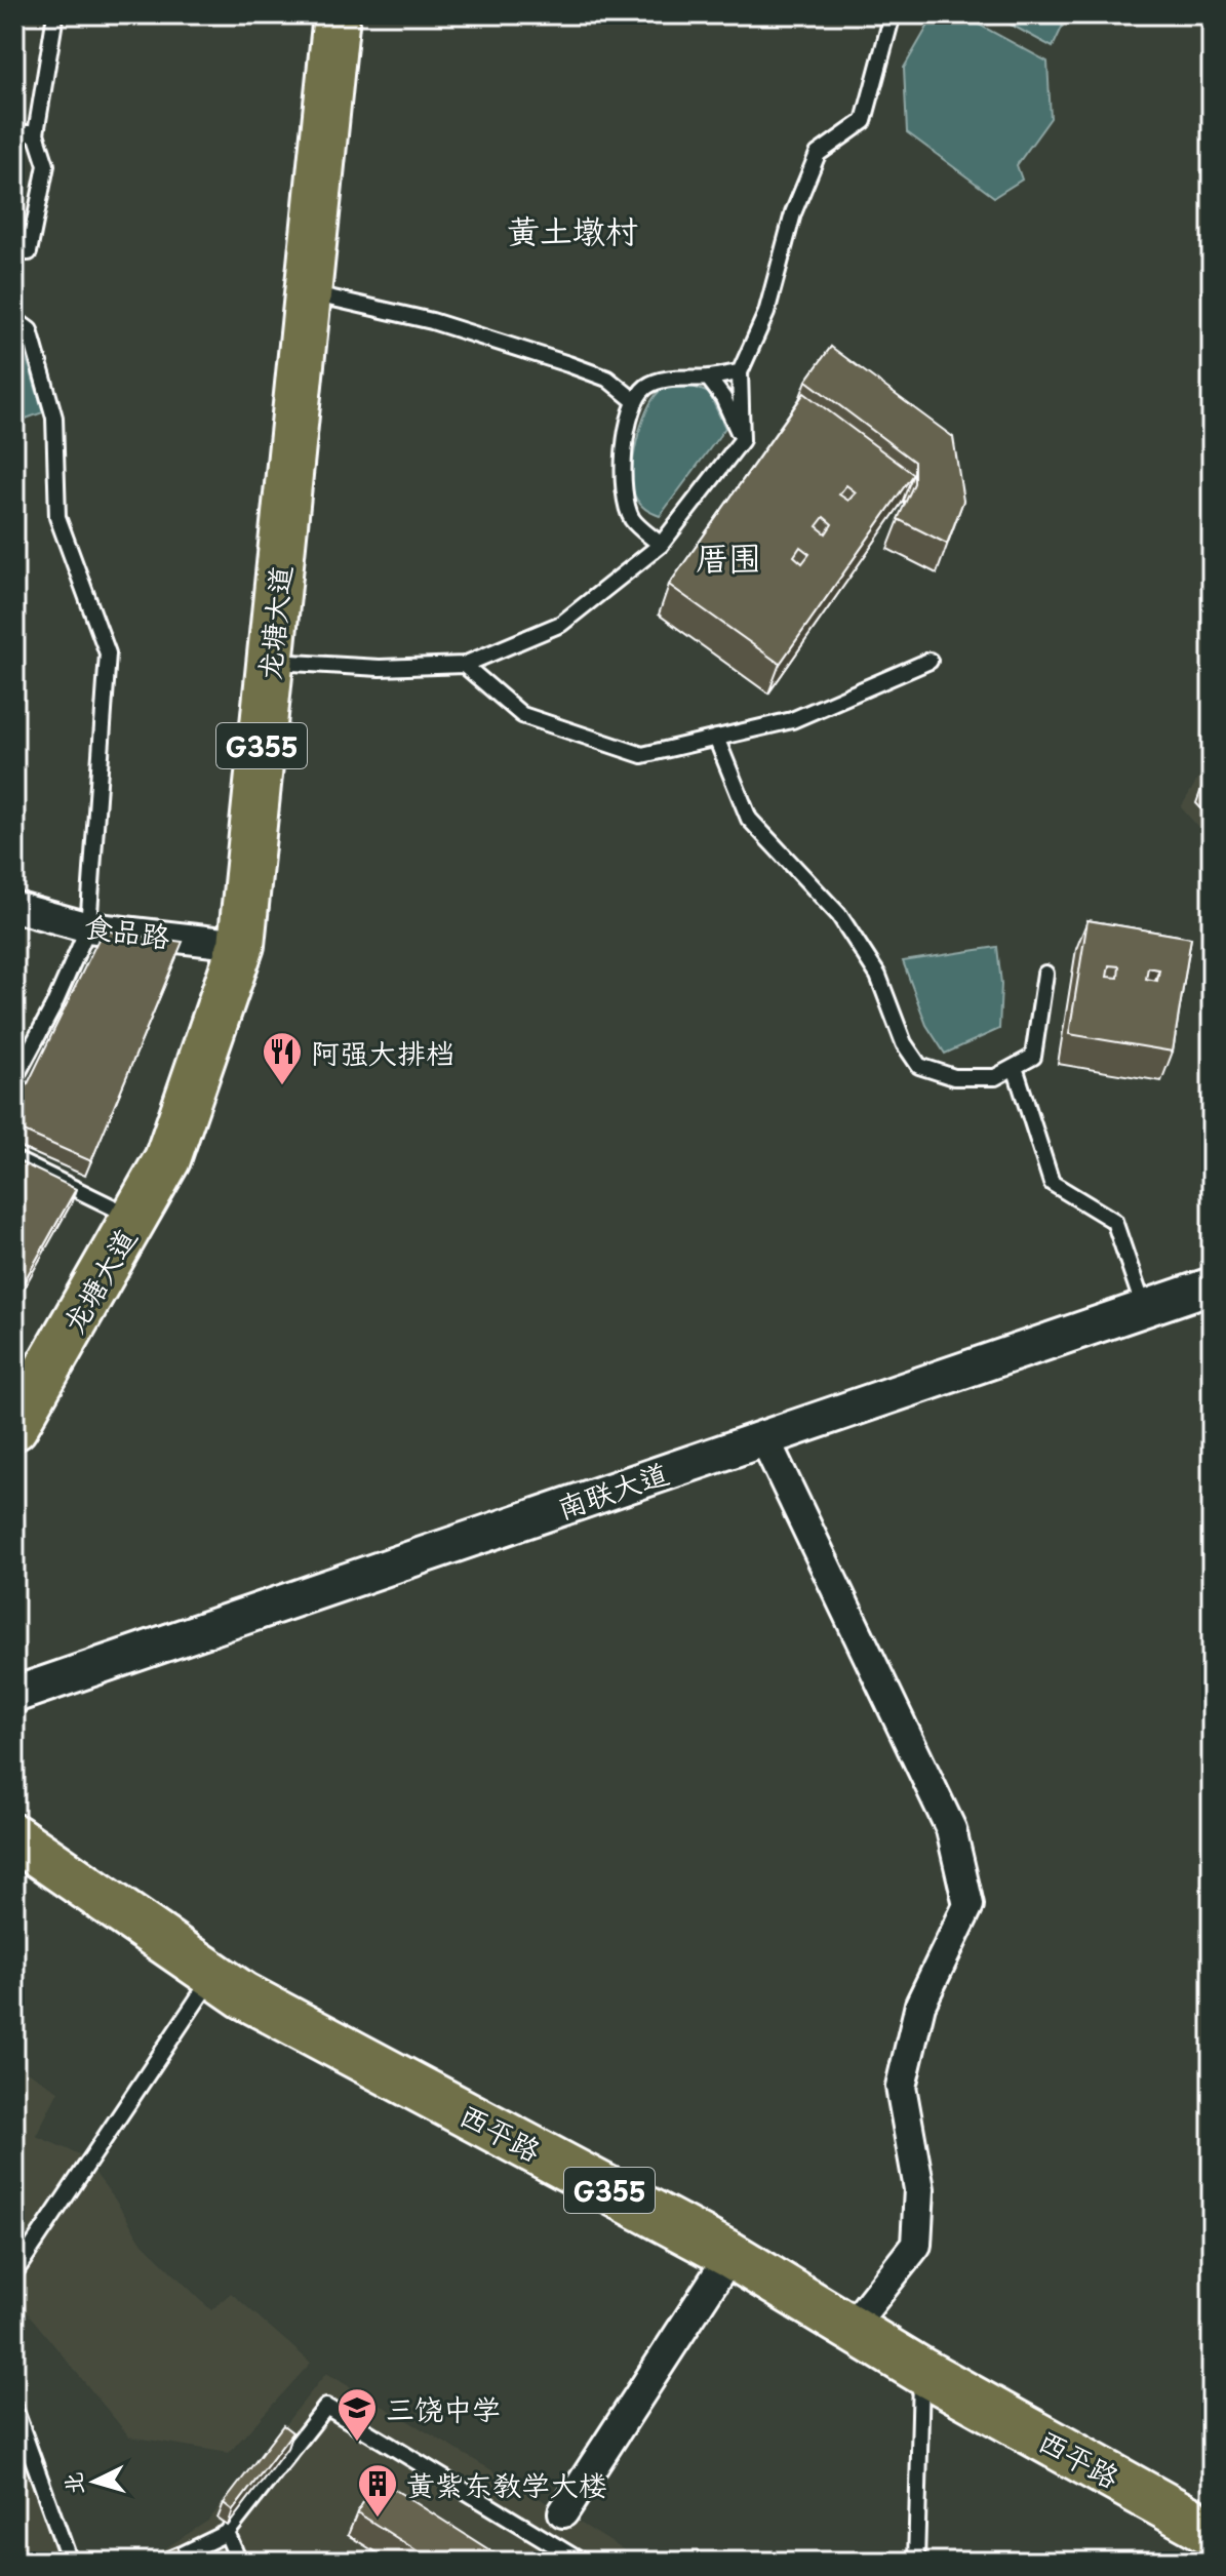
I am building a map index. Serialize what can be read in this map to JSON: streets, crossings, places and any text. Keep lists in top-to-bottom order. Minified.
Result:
{"streets":{"highway":["龙塘大道","G355","西平路"],"street":["食品路","南联大道"]},"crossings":[["龙塘大道","食品路"]],"districts":["黄土墩村","厝围"],"places":{"restaurant":["阿强大排档"],"school or university":["三饶中学"],"building":["黄紫东教学大楼"]},"north":"left"}
